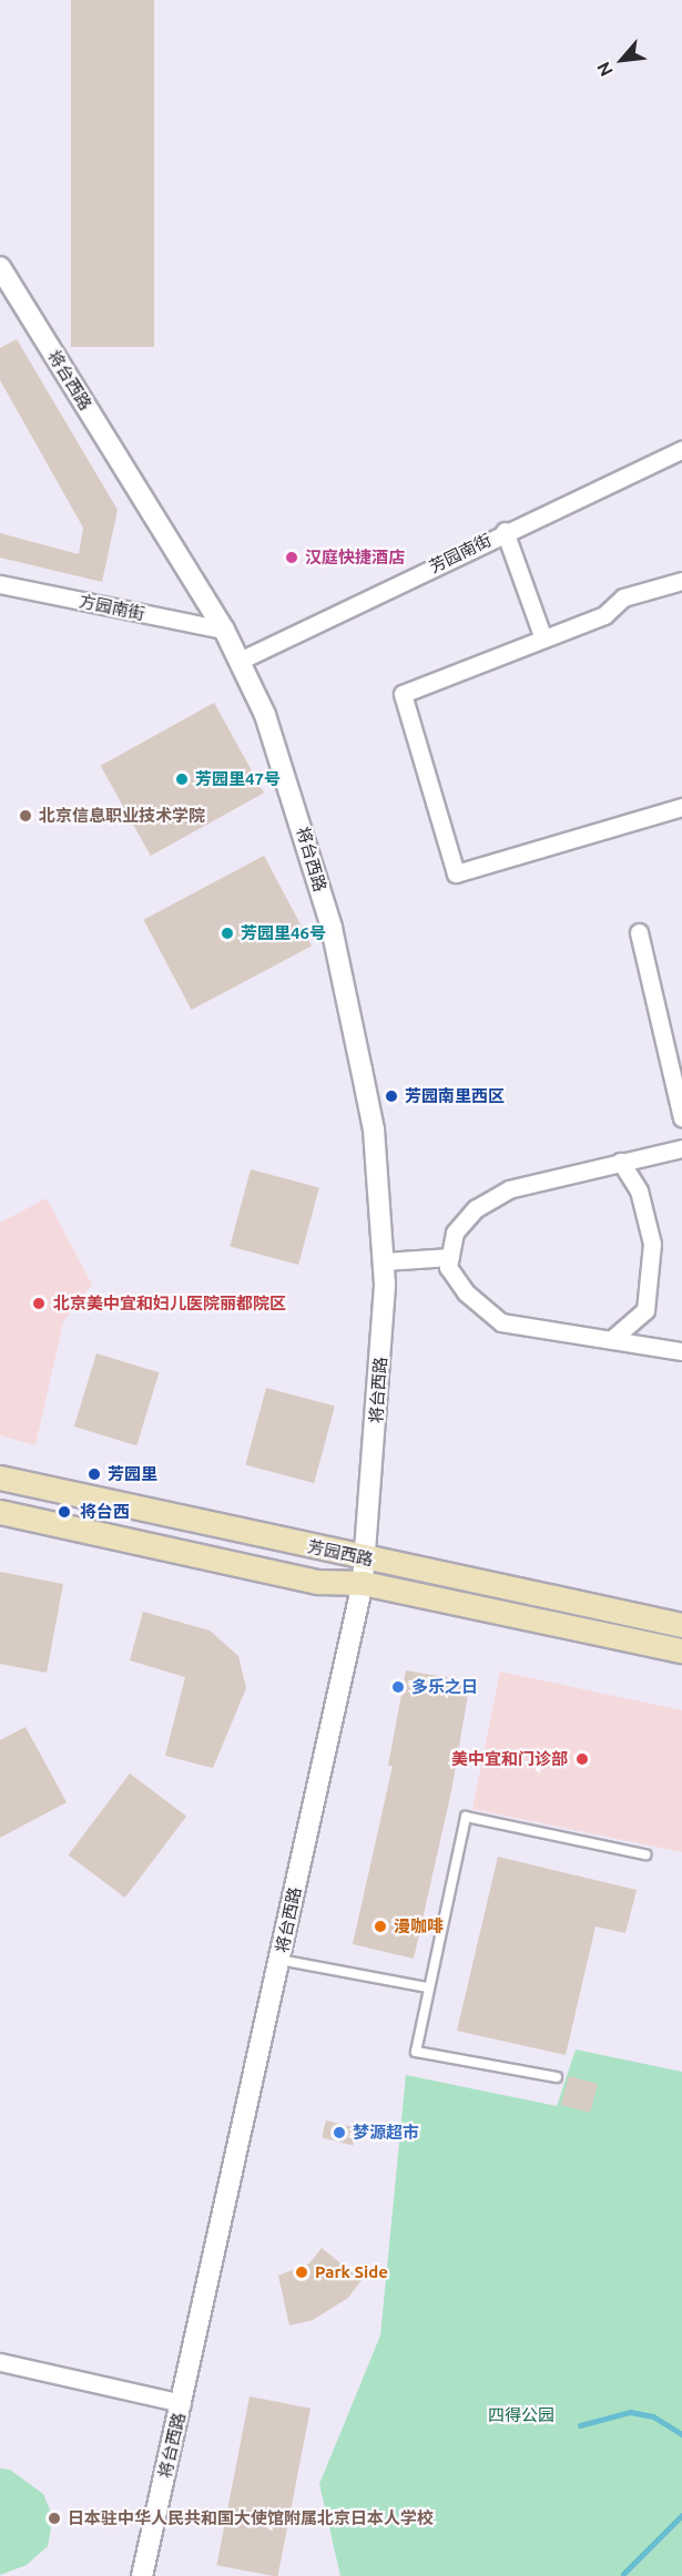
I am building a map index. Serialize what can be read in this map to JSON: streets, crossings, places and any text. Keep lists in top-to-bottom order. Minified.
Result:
{"streets":{"main road":["芳园西路"],"street":["将台西路","芳园南街","方园南街"]},"crossings":[["将台西路","芳园南街"],["将台西路","方园南街"],["将台西路","芳园西路"]],"parks":["四得公园"],"places":["汉庭快捷酒店","芳园里47号","北京信息职业技术学院","芳园里46号","芳园南里西区","北京美中宜和妇儿医院丽都院区","芳园里","将台西","多乐之日","美中宜和门诊部","漫咖啡","梦源超市","Park Side","日本驻中华人民共和国大使馆附属北京日本人学校"],"north":"bottom left"}
